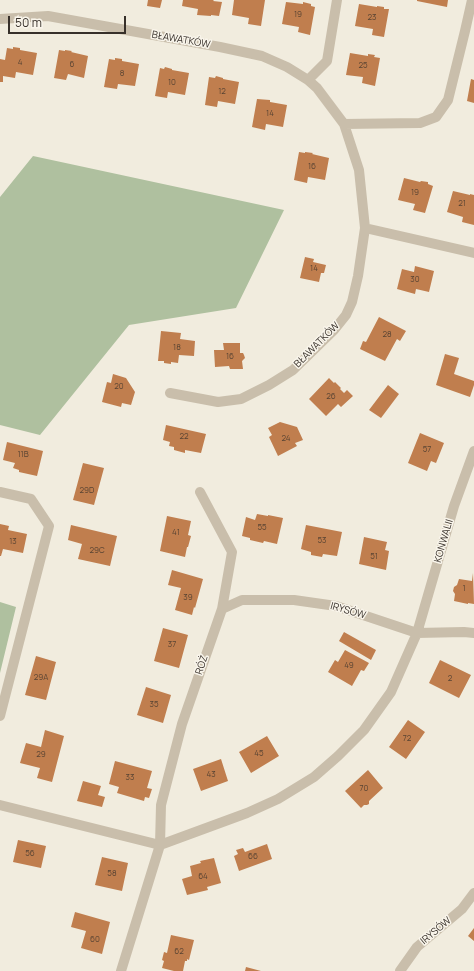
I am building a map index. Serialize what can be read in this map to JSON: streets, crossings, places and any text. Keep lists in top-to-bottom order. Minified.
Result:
{"streets":{"street":["BŁAWATKÓW","KONWALII","IRYSÓW","RÓŻ"]},"crossings":[["KONWALII","IRYSÓW"],["IRYSÓW","RÓŻ"]],"house_numbers":["19","23","4","6","25","8","10","12","14","16","19","21","14","30","28","18","16","20","26","22","24","57","11B","29D","55","41","53","13","29C","51","1","39","37","49","29A","2","35","72","45","29","43","33","70","56","66","58","64","60","62"],"scale_bar":"50 m"}
